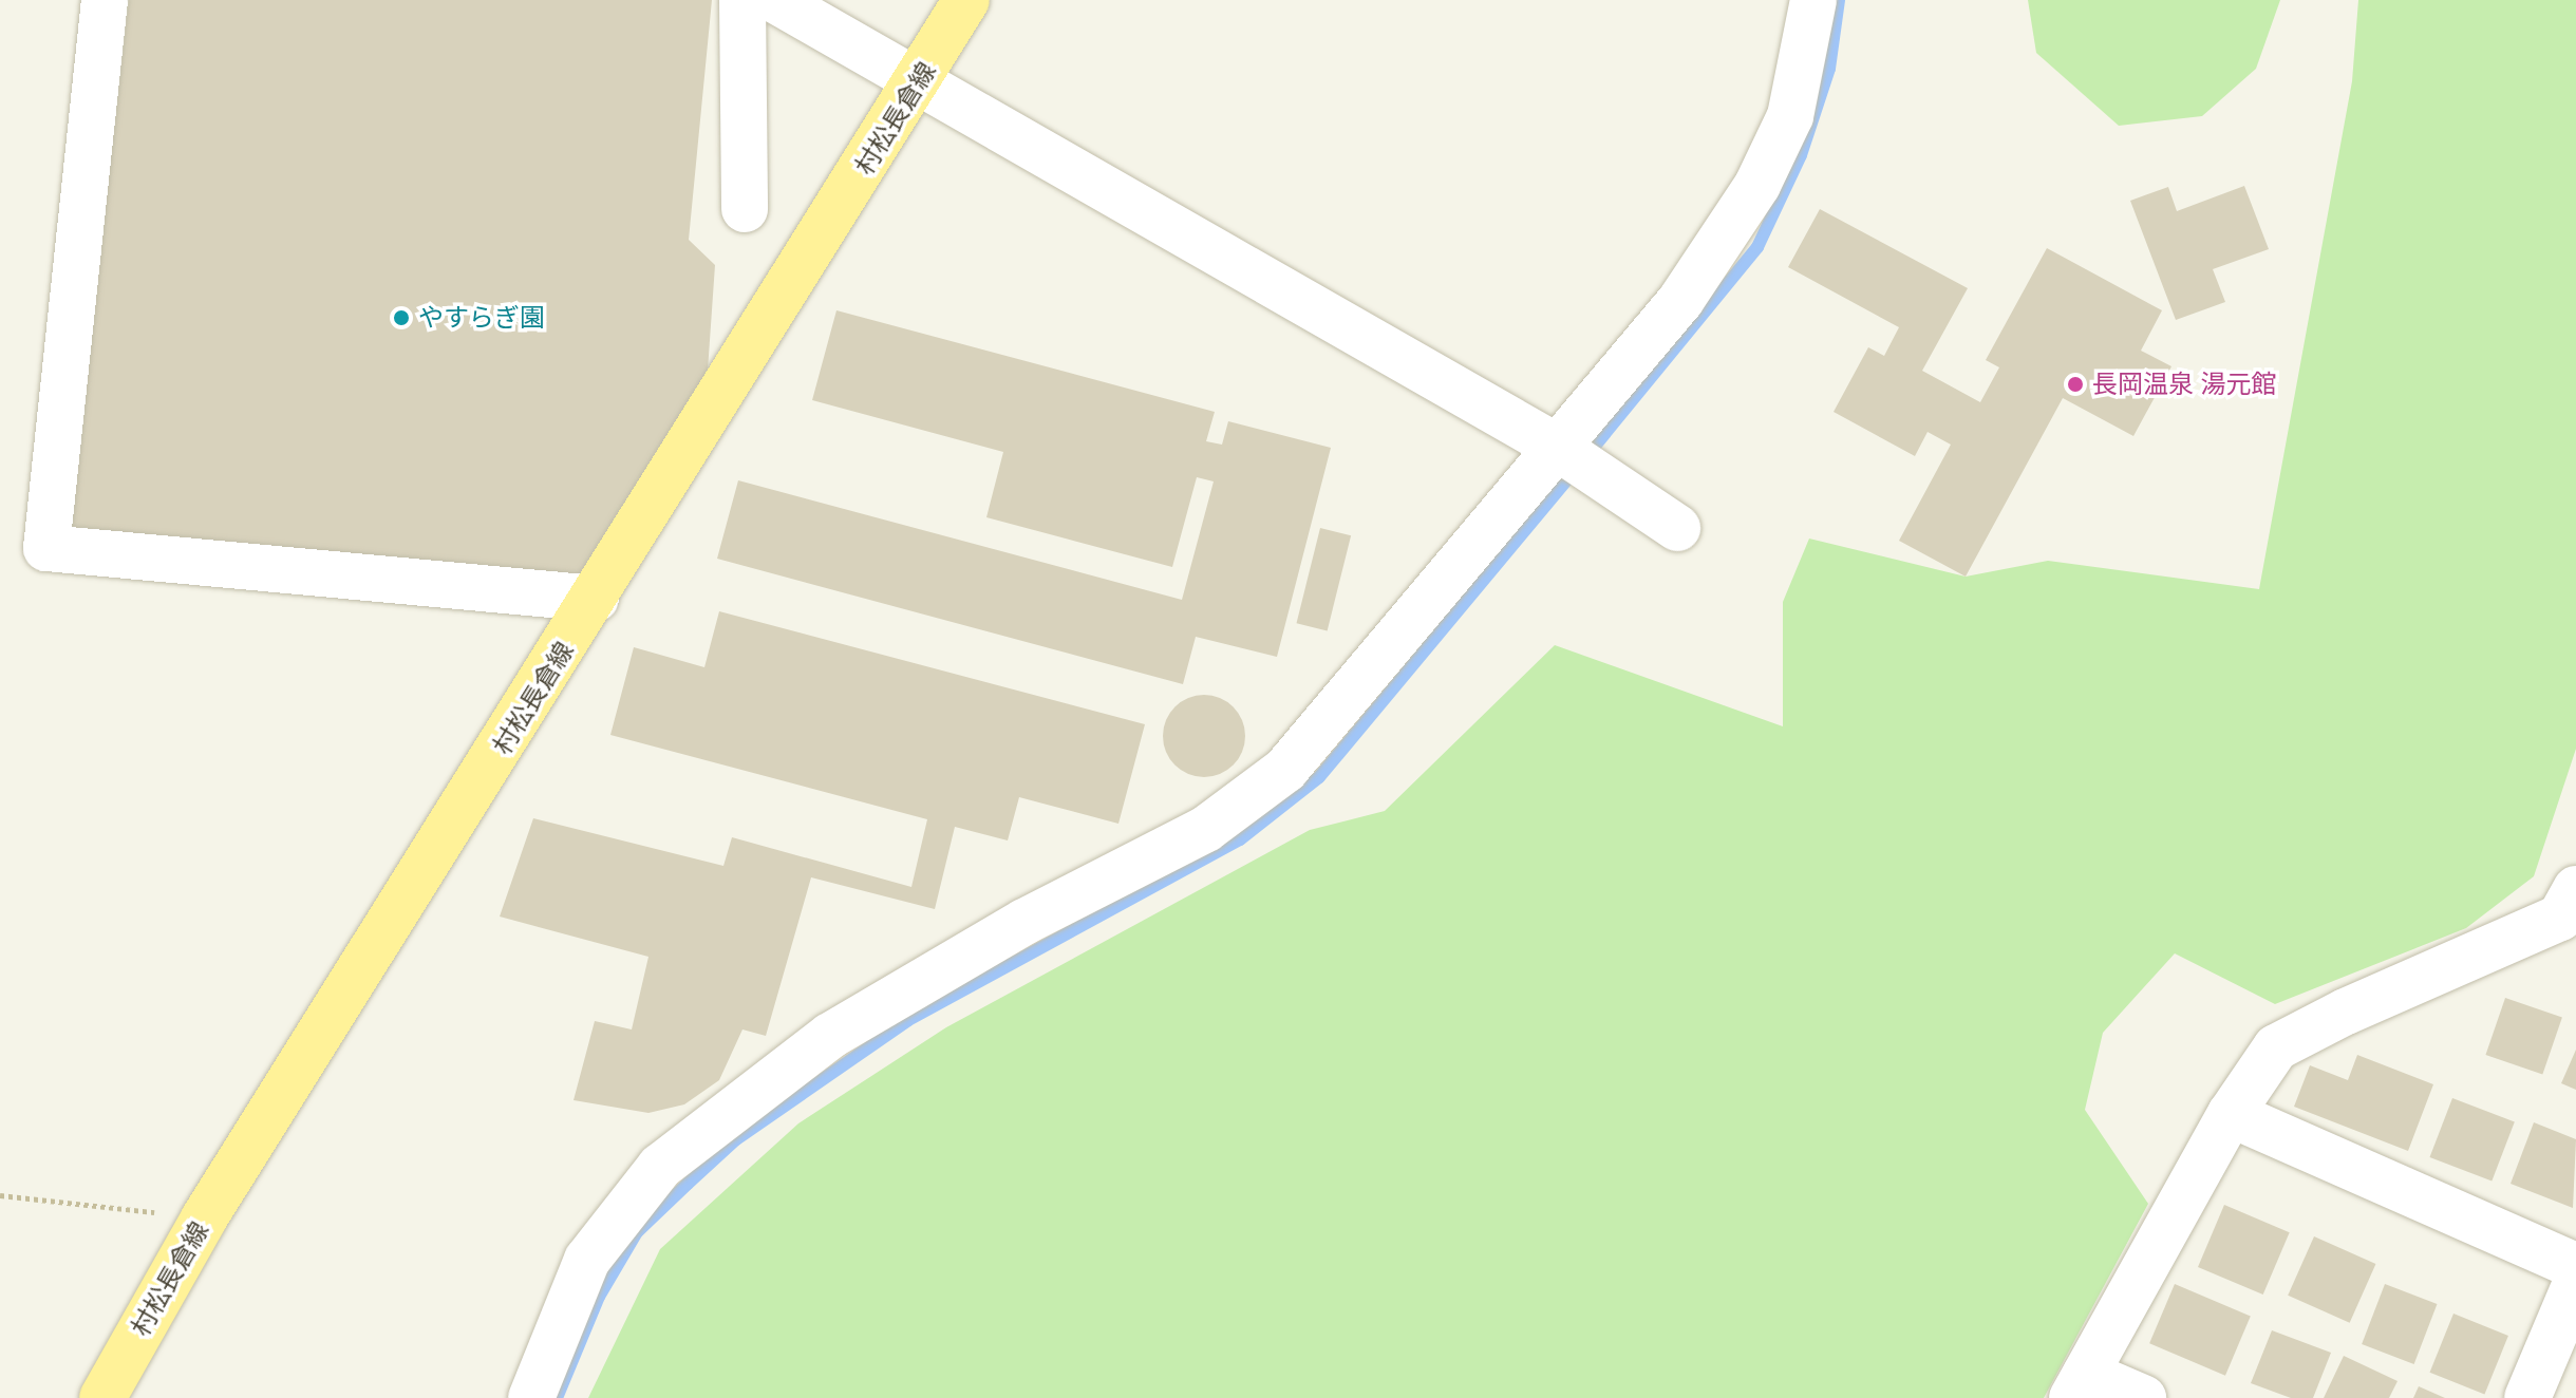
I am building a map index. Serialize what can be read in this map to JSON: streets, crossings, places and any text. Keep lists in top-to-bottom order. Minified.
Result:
{"streets":{"main road":["村松長倉線"]},"places":["やすらぎ園","長岡温泉 湯元館"]}
